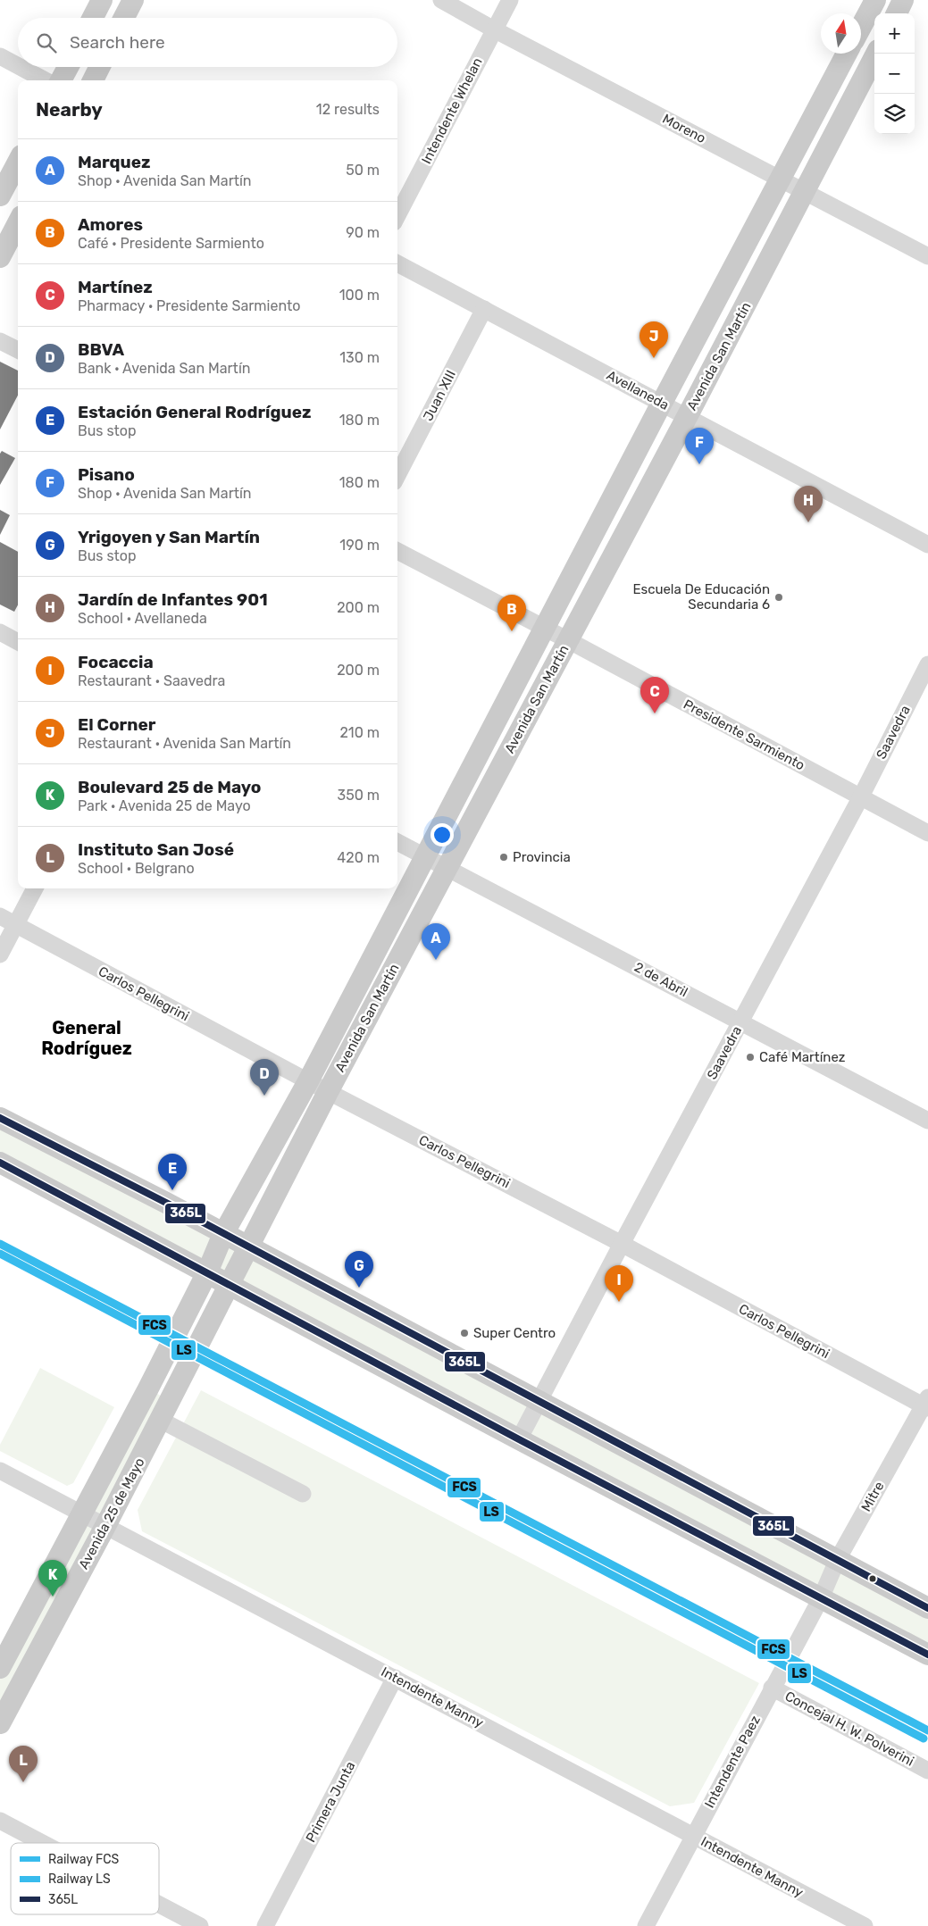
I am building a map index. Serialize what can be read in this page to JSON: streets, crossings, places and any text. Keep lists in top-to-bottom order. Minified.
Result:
{"streets":{"main road":["Avenida San Martín","Avenida 25 de Mayo"],"street":["Intendente Whelan","Moreno","Avellaneda","Juan XIII","Saavedra","Presidente Sarmiento","2 de Abril","Carlos Pellegrini","Mitre","Intendente Manny","Concejal H. W. Polverini","Intendente Paez","Primera Junta"]},"crossings":[["Intendente Whelan","Moreno"],["Moreno","Avenida San Martín"],["Avenida San Martín","Avellaneda"],["Avenida San Martín","Presidente Sarmiento"],["Avenida San Martín","2 de Abril"],["Avenida San Martín","Carlos Pellegrini"],["Avenida San Martín","Avenida 25 de Mayo"],["Avellaneda","Juan XIII"],["Saavedra","Presidente Sarmiento"],["Saavedra","2 de Abril"],["Saavedra","Carlos Pellegrini"],["Carlos Pellegrini","Mitre"],["Mitre","Intendente Paez"],["Avenida 25 de Mayo","Intendente Manny"],["Intendente Manny","Intendente Paez"],["Intendente Manny","Primera Junta"],["Concejal H. W. Polverini","Intendente Paez"]],"districts":["General Rodríguez"],"places":["Escuela De Educación Secundaria 6","Provincia","Café Martínez","Super Centro"],"lines":["transit line 365L","rail line FCS","rail line LS"],"legend":["Railway FCS","Railway LS","365L"],"north":"top","page":{"map_buttons":["+","−"],"search":"Search here","heading":["Nearby","12 results"],"list":[{"mark":"A","name":"Marquez","note":"Shop · Avenida San Martín","value":"50 m"},{"mark":"B","name":"Amores","note":"Café · Presidente Sarmiento","value":"90 m"},{"mark":"C","name":"Martínez","note":"Pharmacy · Presidente Sarmiento","value":"100 m"},{"mark":"D","name":"BBVA","note":"Bank · Avenida San Martín","value":"130 m"},{"mark":"E","name":"Estación General Rodríguez","note":"Bus stop","value":"180 m"},{"mark":"F","name":"Pisano","note":"Shop · Avenida San Martín","value":"180 m"},{"mark":"G","name":"Yrigoyen y San Martín","note":"Bus stop","value":"190 m"},{"mark":"H","name":"Jardín de Infantes 901","note":"School · Avellaneda","value":"200 m"},{"mark":"I","name":"Focaccia","note":"Restaurant · Saavedra","value":"200 m"},{"mark":"J","name":"El Corner","note":"Restaurant · Avenida San Martín","value":"210 m"},{"mark":"K","name":"Boulevard 25 de Mayo","note":"Park · Avenida 25 de Mayo","value":"350 m"},{"mark":"L","name":"Instituto San José","note":"School · Belgrano","value":"420 m"}],"pins":["J","F","H","B","C","A","D","E","G","I","K","L"]}}
